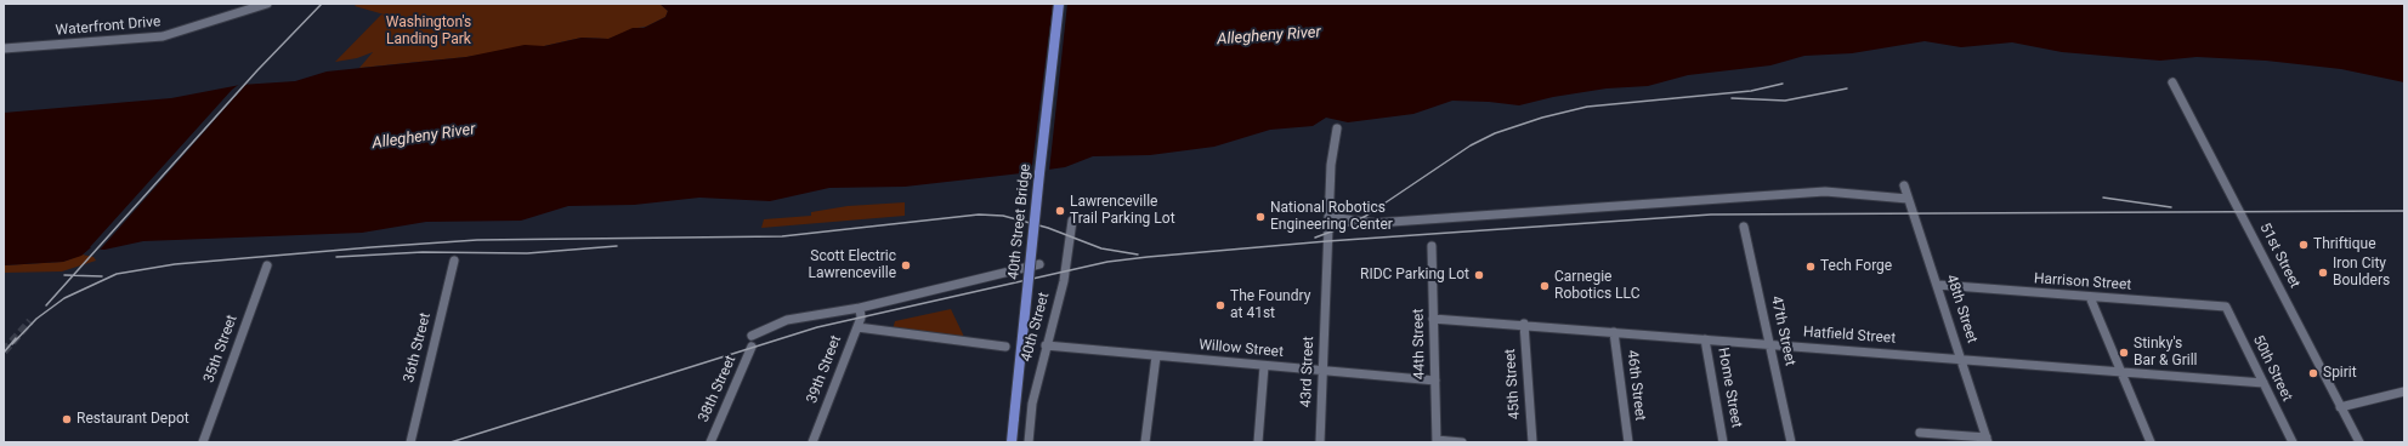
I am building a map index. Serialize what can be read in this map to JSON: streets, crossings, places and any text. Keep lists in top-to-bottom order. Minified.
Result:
{"streets":{"main road":["40th Street Bridge"],"street":["Waterfront Drive","51st Street","Harrison Street","48th Street","40th Street","47th Street","Hatfield Street","44th Street","36th Street","35th Street","Willow Street","50th Street","39th Street","43rd Street","45th Street","46th Street","Home Street","38th Street"]},"crossings":[["Harrison Street","48th Street"],["Harrison Street","50th Street"],["48th Street","Hatfield Street"],["40th Street","Willow Street"],["47th Street","Hatfield Street"],["Hatfield Street","44th Street"],["Hatfield Street","50th Street"],["Hatfield Street","45th Street"],["Hatfield Street","46th Street"],["Hatfield Street","Home Street"],["44th Street","Willow Street"],["Willow Street","43rd Street"]],"water":["Allegheny River"],"parks":["Washington's Landing Park"],"places":["Lawrenceville Trail Parking Lot","National Robotics Engineering Center","Thriftique","Scott Electric Lawrenceville","Tech Forge","Iron City Boulders","RIDC Parking Lot","Carnegie Robotics LLC","The Foundry at 41st","Stinky's Bar & Grill","Spirit","Restaurant Depot"]}
